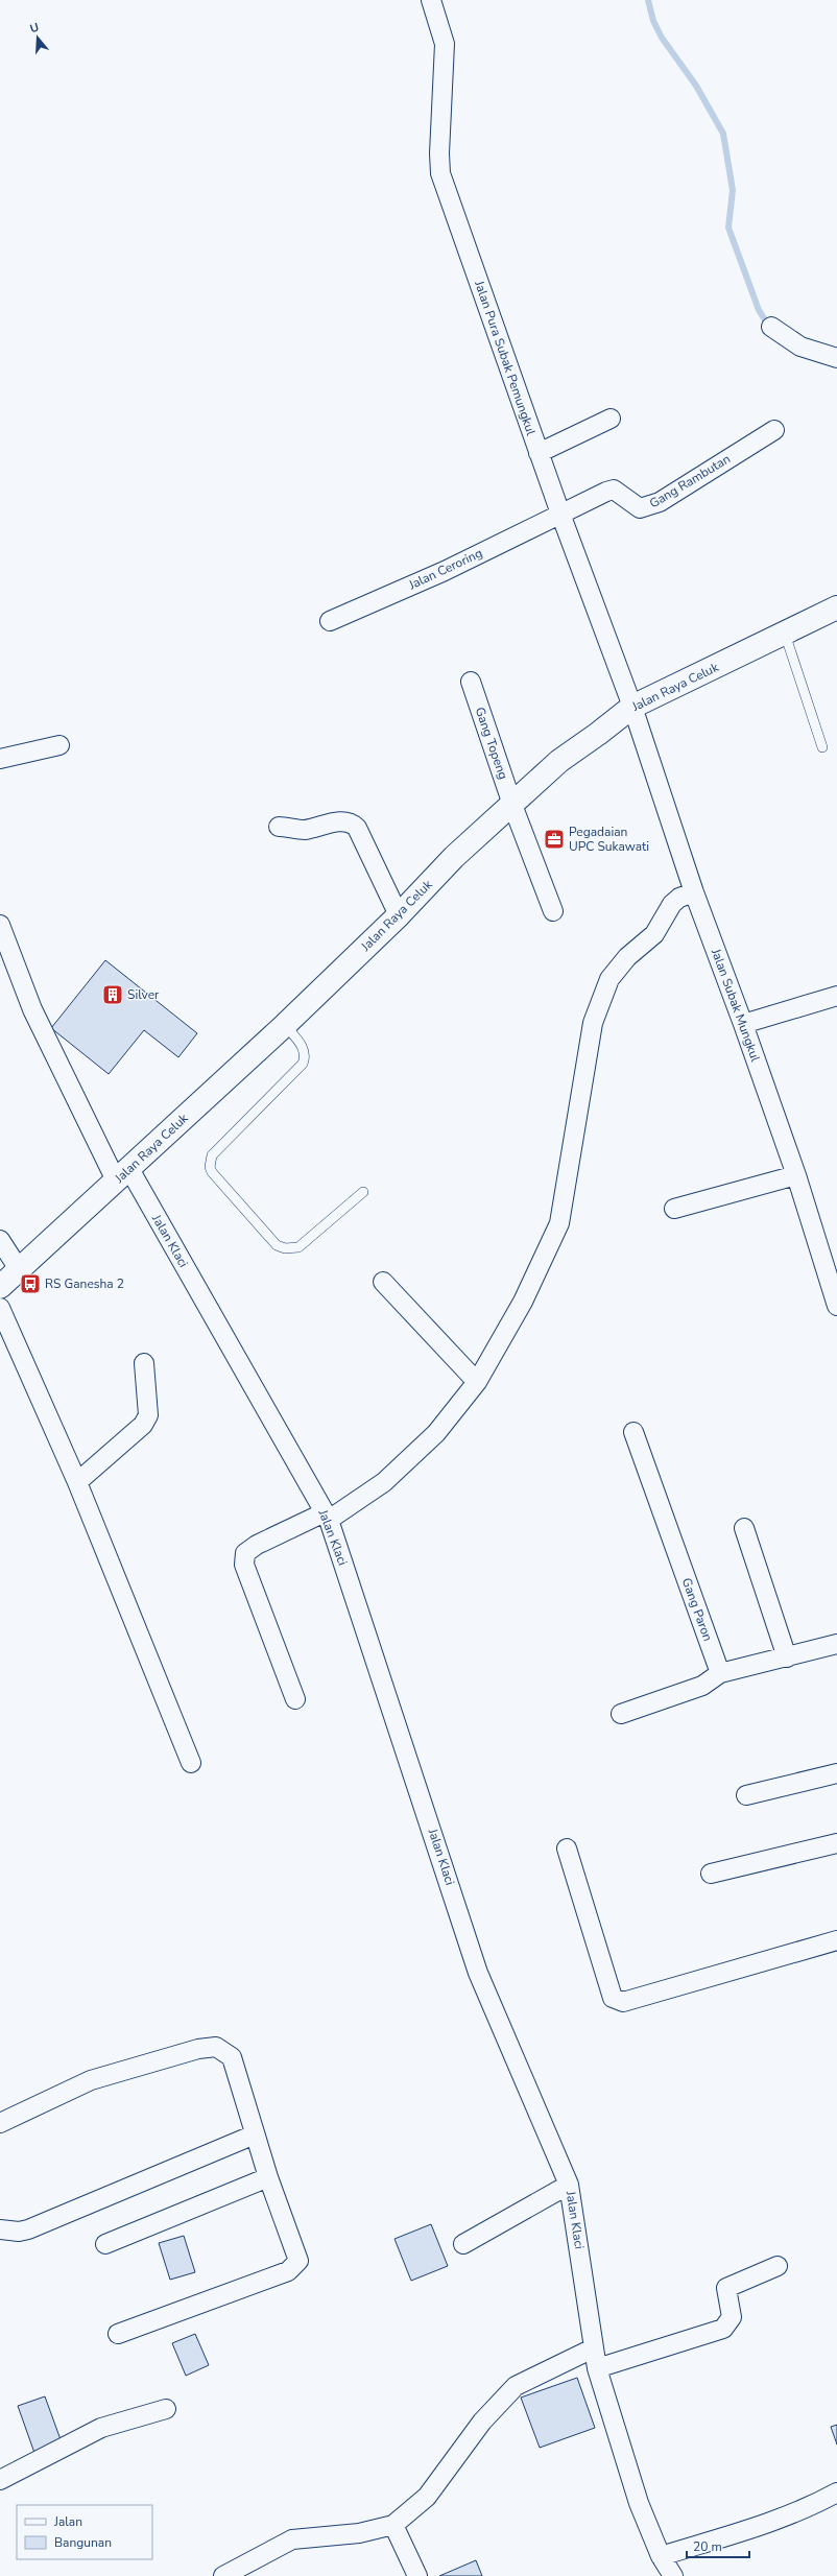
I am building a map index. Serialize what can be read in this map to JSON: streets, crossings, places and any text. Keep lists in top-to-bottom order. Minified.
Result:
{"streets":{"highway":["Jalan Raya Celuk"],"street":["Jalan Pura Subak Pemungkul","Gang Rambutan","Jalan Ceroring","Gang Topeng","Jalan Subak Mungkul","Jalan Klaci","Gang Paron"]},"crossings":[["Jalan Pura Subak Pemungkul","Gang Rambutan"],["Jalan Pura Subak Pemungkul","Jalan Ceroring"],["Jalan Pura Subak Pemungkul","Jalan Raya Celuk"],["Jalan Pura Subak Pemungkul","Jalan Subak Mungkul"],["Gang Rambutan","Jalan Ceroring"],["Jalan Raya Celuk","Gang Topeng"],["Jalan Raya Celuk","Jalan Subak Mungkul"],["Jalan Raya Celuk","Jalan Klaci"]],"places":{"office":["Pegadaian UPC Sukawati"],"building":["Silver"],"bus stop":["RS Ganesha 2"]},"legend":["Jalan","Bangunan"],"scale_bar":"20 m","north":"top"}
